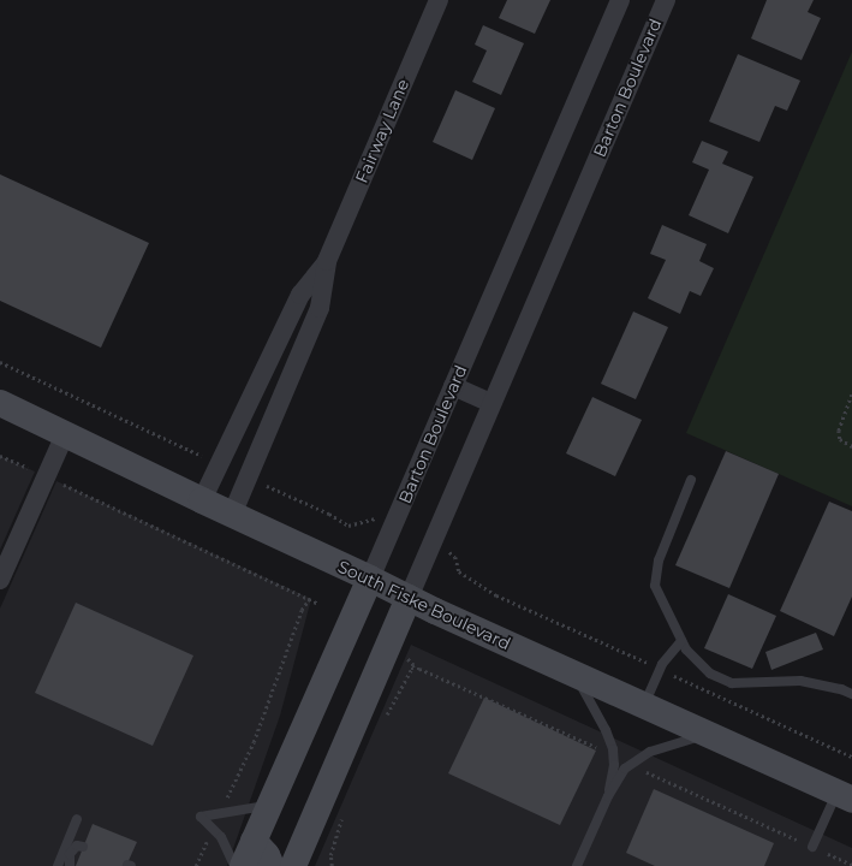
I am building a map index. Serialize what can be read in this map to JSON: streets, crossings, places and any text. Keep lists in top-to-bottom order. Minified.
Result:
{"streets":{"main road":["Barton Boulevard","South Fiske Boulevard"],"street":["Fairway Lane"]},"crossings":[["Barton Boulevard","South Fiske Boulevard"],["Fairway Lane","South Fiske Boulevard"]]}
